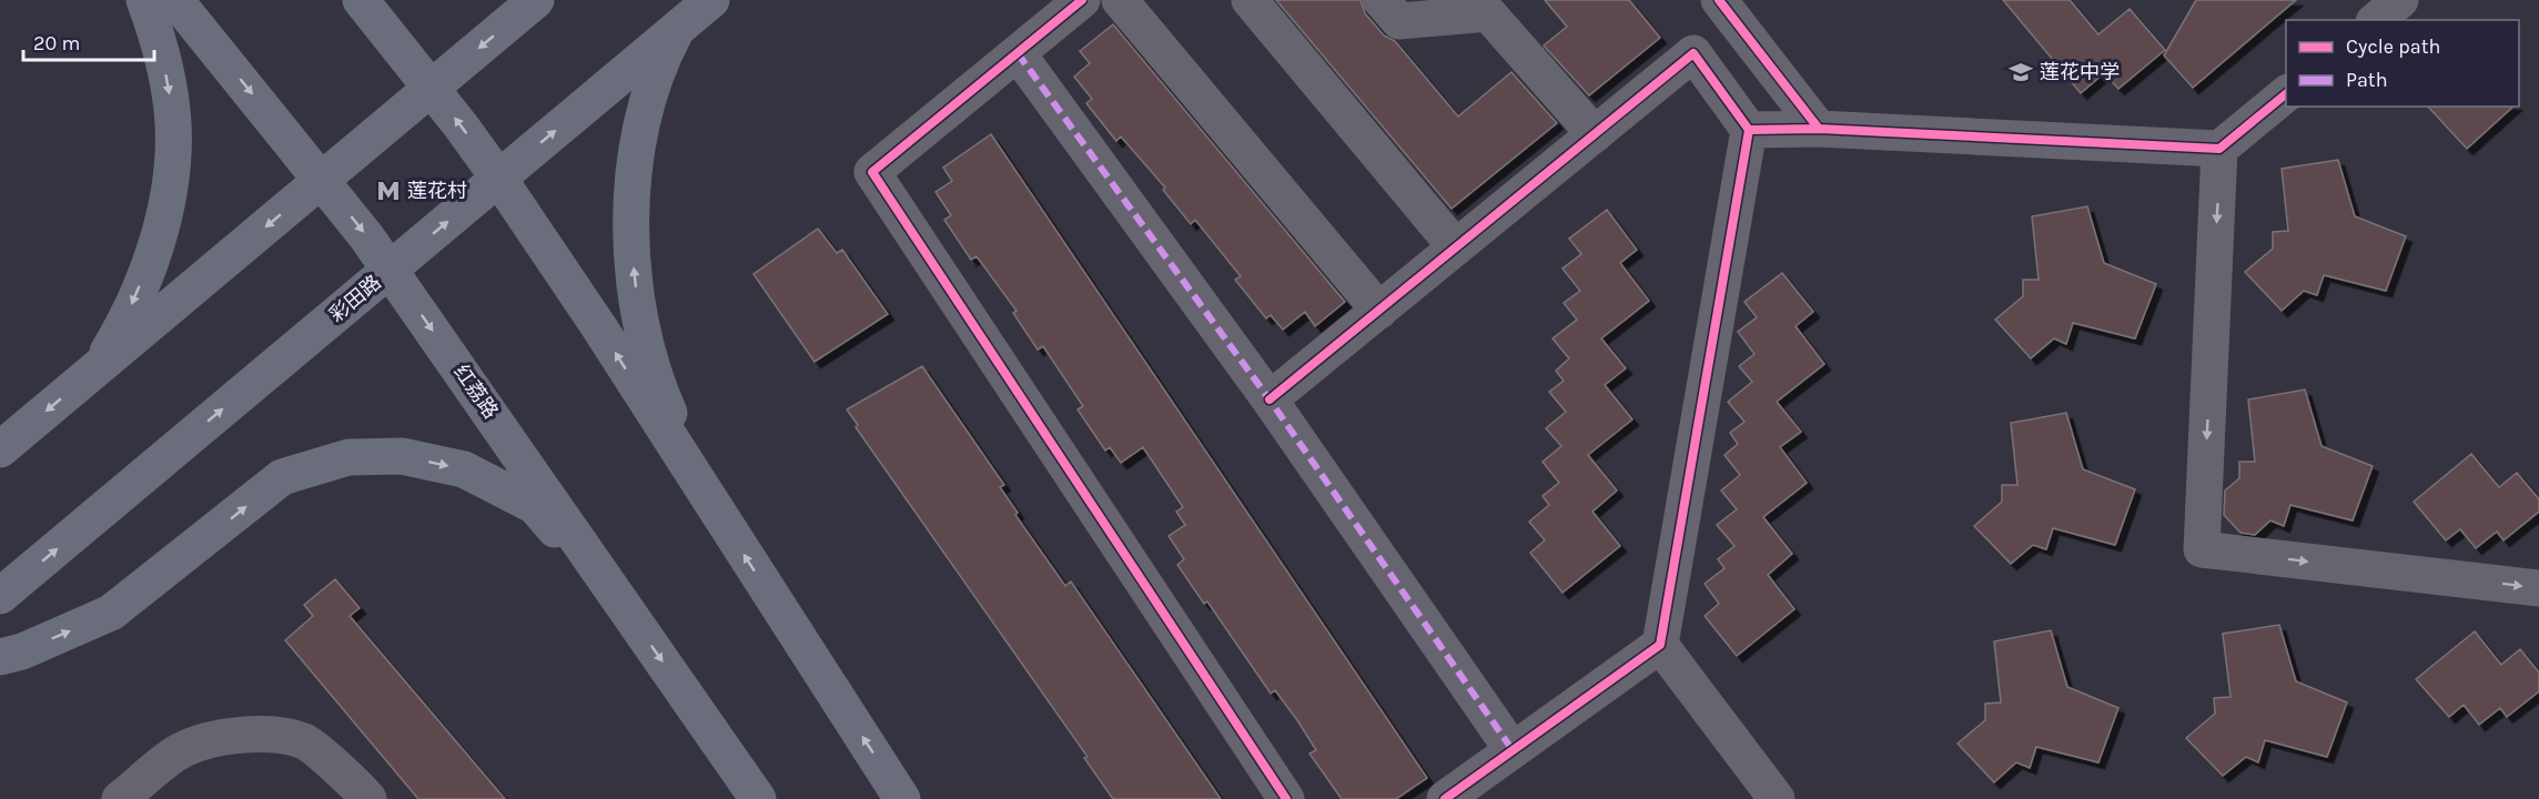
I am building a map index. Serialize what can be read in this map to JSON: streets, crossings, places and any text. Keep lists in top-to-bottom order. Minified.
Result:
{"streets":{"main road":["彩田路","红荔路"]},"crossings":[["彩田路","红荔路"]],"places":{"school or university":["莲花中学"],"metro station":["莲花村"]},"legend":["Cycle path","Path"],"scale_bar":"20 m"}
